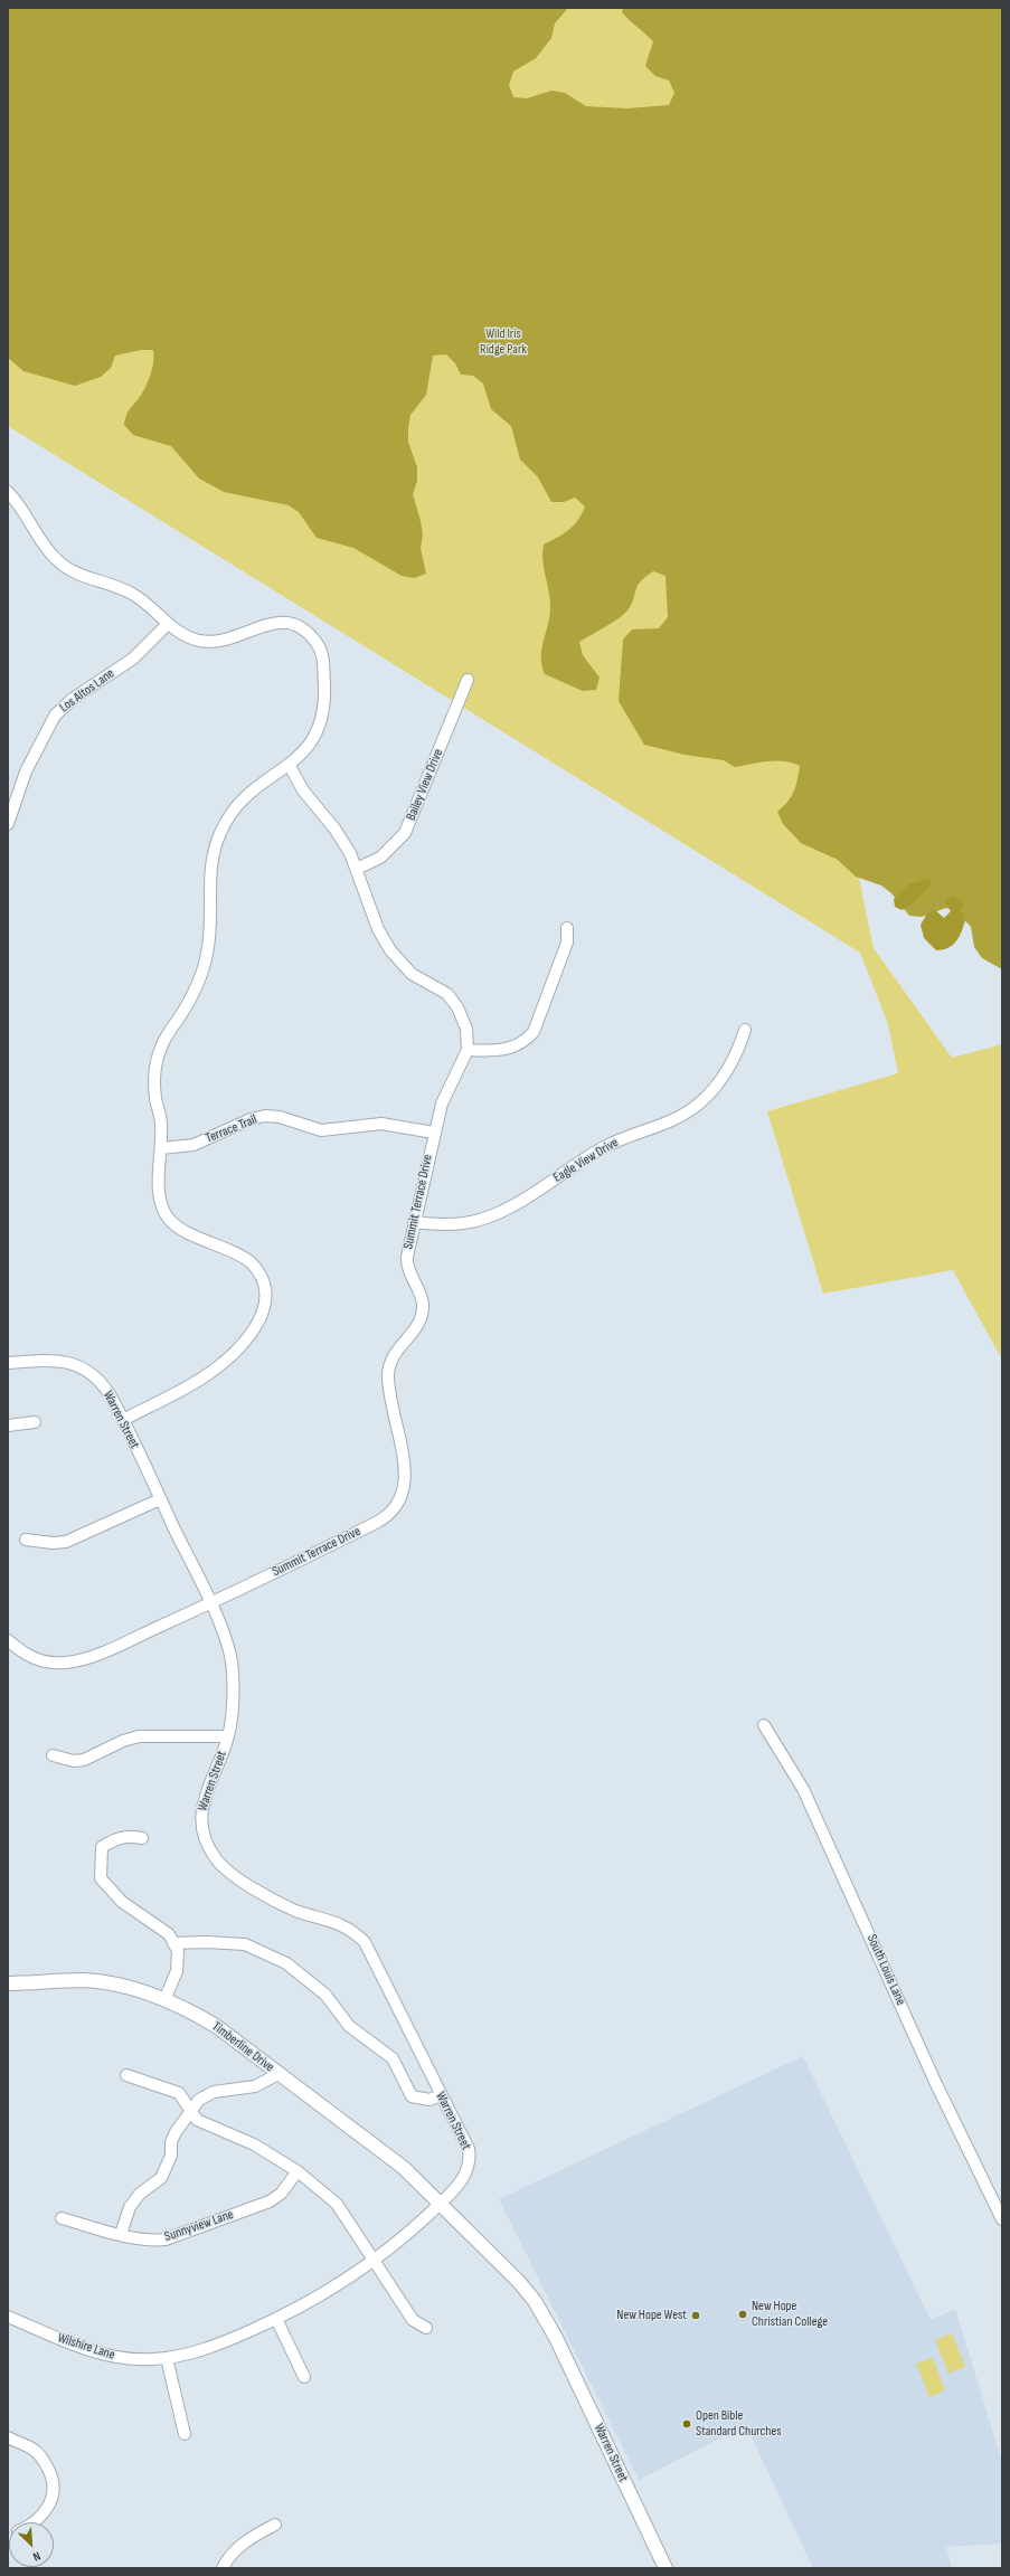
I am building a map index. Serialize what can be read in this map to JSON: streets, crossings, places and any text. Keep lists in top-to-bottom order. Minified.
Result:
{"streets":{"street":["Los Altos Lane","Bailey View Drive","Terrace Trail","Eagle View Drive","Summit Terrace Drive","Warren Street","South Louis Lane","Timberline Drive","Sunnyview Lane","Wilshire Lane"]},"crossings":[["Terrace Trail","Summit Terrace Drive"],["Eagle View Drive","Summit Terrace Drive"],["Summit Terrace Drive","Warren Street"],["Warren Street","Timberline Drive"],["Warren Street","Wilshire Lane"],["Timberline Drive","Wilshire Lane"]],"parks":["Wild Iris Ridge Park"],"places":["New Hope Christian College","New Hope West","Open Bible Standard Churches"],"north":"bottom right"}
